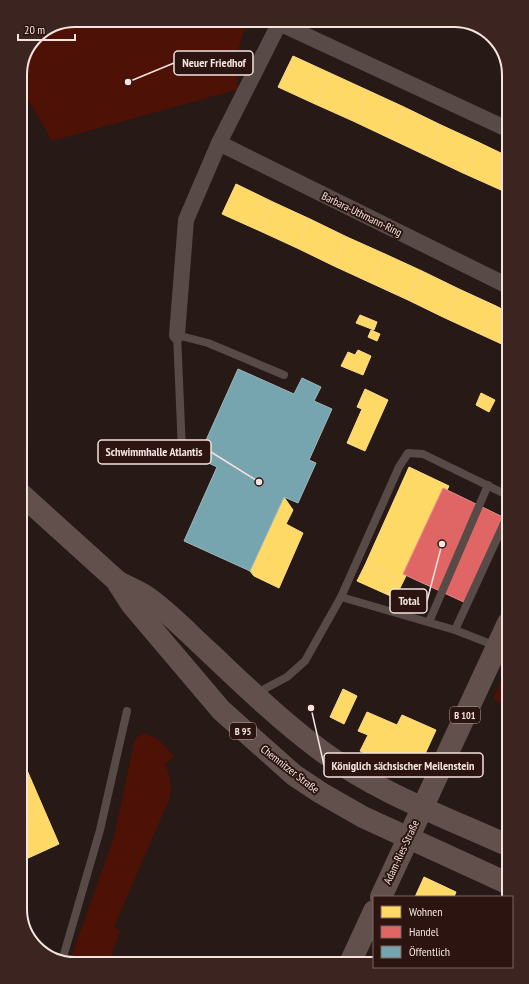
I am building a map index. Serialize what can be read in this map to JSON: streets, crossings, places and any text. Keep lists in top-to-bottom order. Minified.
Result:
{"streets":{"main road":["B 101","B 95","Chemnitzer Straße","Adam-Ries-Straße"],"street":["Barbara-Uthmann-Ring"]},"crossings":[["B 101","B 95"],["B 101","Chemnitzer Straße"],["B 101","Adam-Ries-Straße"],["B 95","Chemnitzer Straße"],["B 95","Adam-Ries-Straße"],["Chemnitzer Straße","Adam-Ries-Straße"]],"places":["Neuer Friedhof","Schwimmhalle Atlantis","Total","Königlich sächsischer Meilenstein"],"legend":["Wohnen","Handel","Öffentlich"],"scale_bar":"20 m"}
